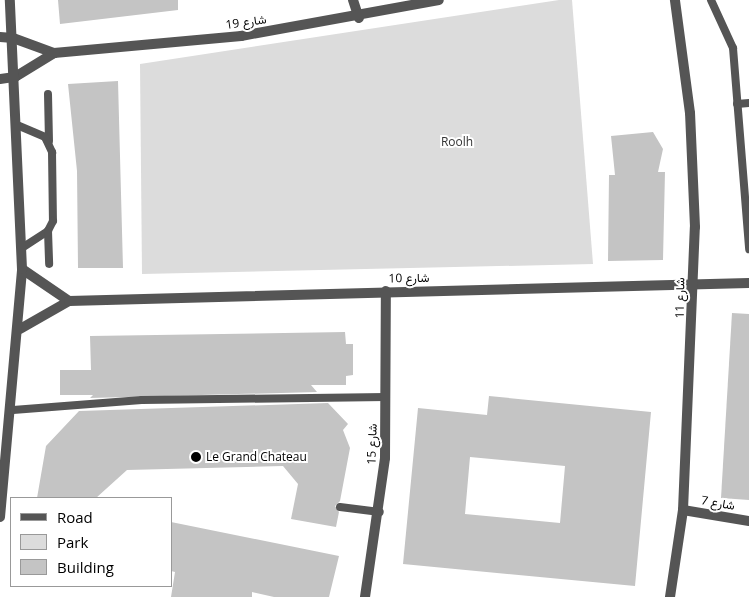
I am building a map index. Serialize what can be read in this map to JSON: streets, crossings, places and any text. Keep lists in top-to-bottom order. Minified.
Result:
{"streets":{"street":["شارع 19","شارع 10","شارع 11","شارع 15","شارع 7"]},"crossings":[["شارع 10","شارع 11"],["شارع 10","شارع 15"],["شارع 11","شارع 7"]],"parks":["Roolh"],"places":["Le Grand Chateau"],"legend":["Road","Park","Building"]}
